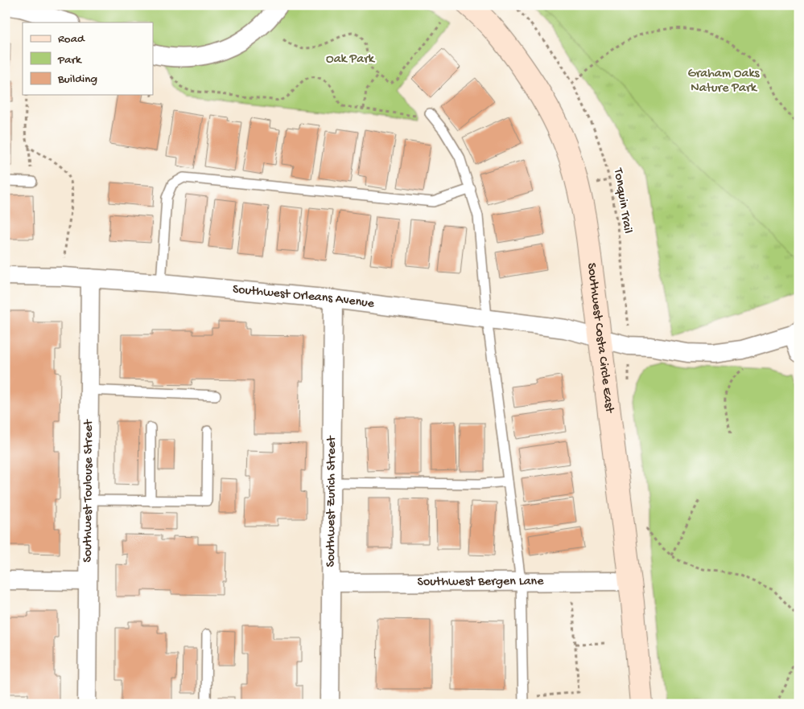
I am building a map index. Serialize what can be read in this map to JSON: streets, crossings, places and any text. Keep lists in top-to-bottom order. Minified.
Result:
{"streets":{"street":["Southwest Orleans Avenue","Southwest Costa Circle East","Southwest Toulouse Street","Southwest Zurich Street","Southwest Bergen Lane"],"path":["Tonquin Trail"]},"crossings":[["Southwest Orleans Avenue","Southwest Costa Circle East"],["Southwest Orleans Avenue","Southwest Toulouse Street"],["Southwest Orleans Avenue","Southwest Zurich Street"],["Southwest Costa Circle East","Southwest Bergen Lane"],["Southwest Zurich Street","Southwest Bergen Lane"]],"parks":["Oak Park","Graham Oaks Nature Park"],"legend":["Road","Park","Building"]}
